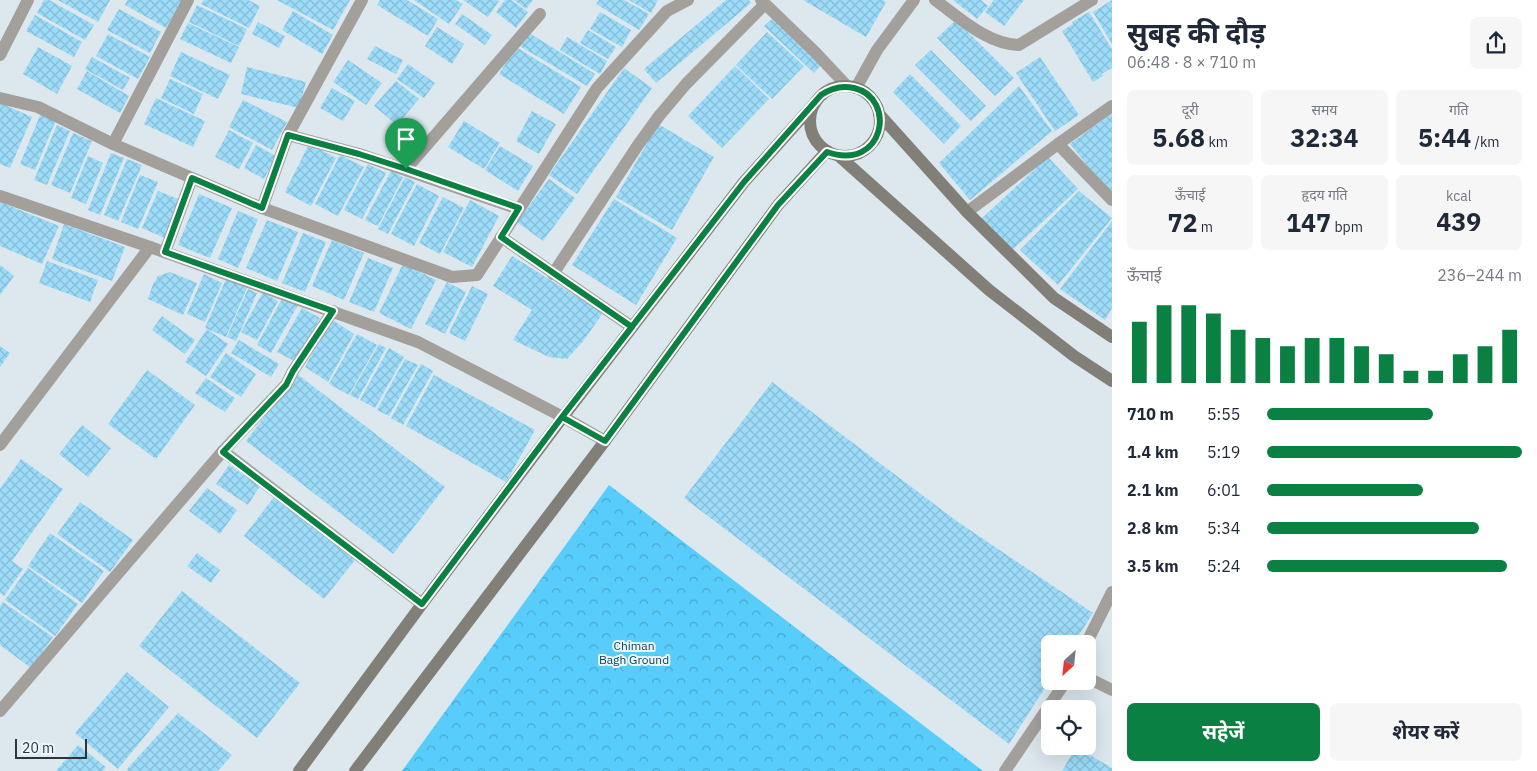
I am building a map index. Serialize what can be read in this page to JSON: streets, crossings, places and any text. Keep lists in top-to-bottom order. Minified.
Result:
{"parks":["Chiman Bagh Ground"],"scale_bar":"20 m","north":"bottom left","page":{"heading":["सुबह की दौड़","06:48 · 8 × 710 m"],"stats":[["दूरी","5.68 km"],["समय","32:34"],["गति","5:44 /km"],["ऊँचाई","72 m"],["हृदय गति","147 bpm"],["kcal","439"]],"chart":["ऊँचाई","236–244 m"],"list":[{"name":"710 m","note":"5:55"},{"name":"1.4 km","note":"5:19"},{"name":"2.1 km","note":"6:01"},{"name":"2.8 km","note":"5:34"},{"name":"3.5 km","note":"5:24"}],"buttons":["सहेजें","शेयर करें"],"scale":"20 m"}}
